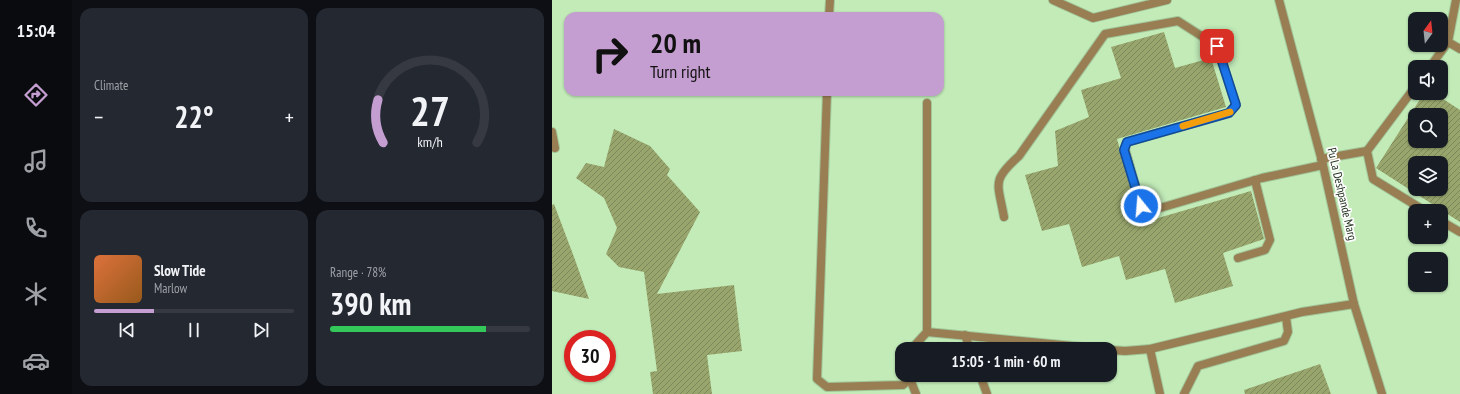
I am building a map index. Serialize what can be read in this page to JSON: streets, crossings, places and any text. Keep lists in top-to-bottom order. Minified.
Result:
{"streets":{"street":["Pu La Deshpande Marg"]},"north":"top","page":{"tabs":"15:04","tile":["Climate",["Range · 78%","390 km"]],"map_buttons":["+","−"],"turn":["20 m","Turn right"],"heat":["−","22°","+"],"song":["Slow Tide","Marlow"],"limit":"30","trip":"15:05 · 1 min · 60 m","gauge":["27","km/h"]}}
